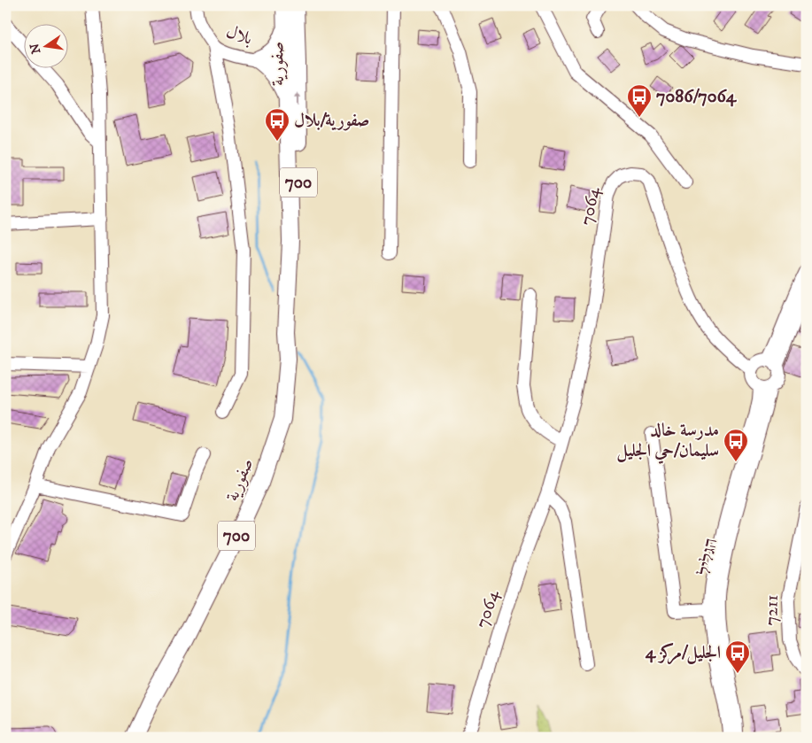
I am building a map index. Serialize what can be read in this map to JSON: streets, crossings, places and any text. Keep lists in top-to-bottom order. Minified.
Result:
{"streets":{"main road":["صفورية","700"],"street":["بلال","7064","הגליל","7211"]},"crossings":[["بلال","صفورية"],["صفورية","700"],["7064","הגליל"]],"places":{"bus stop":["7086/7064","صفورية/بلال","مدرسة خالد سليمان/حي الجليل","الجليل/مركز 4"]},"north":"left"}
